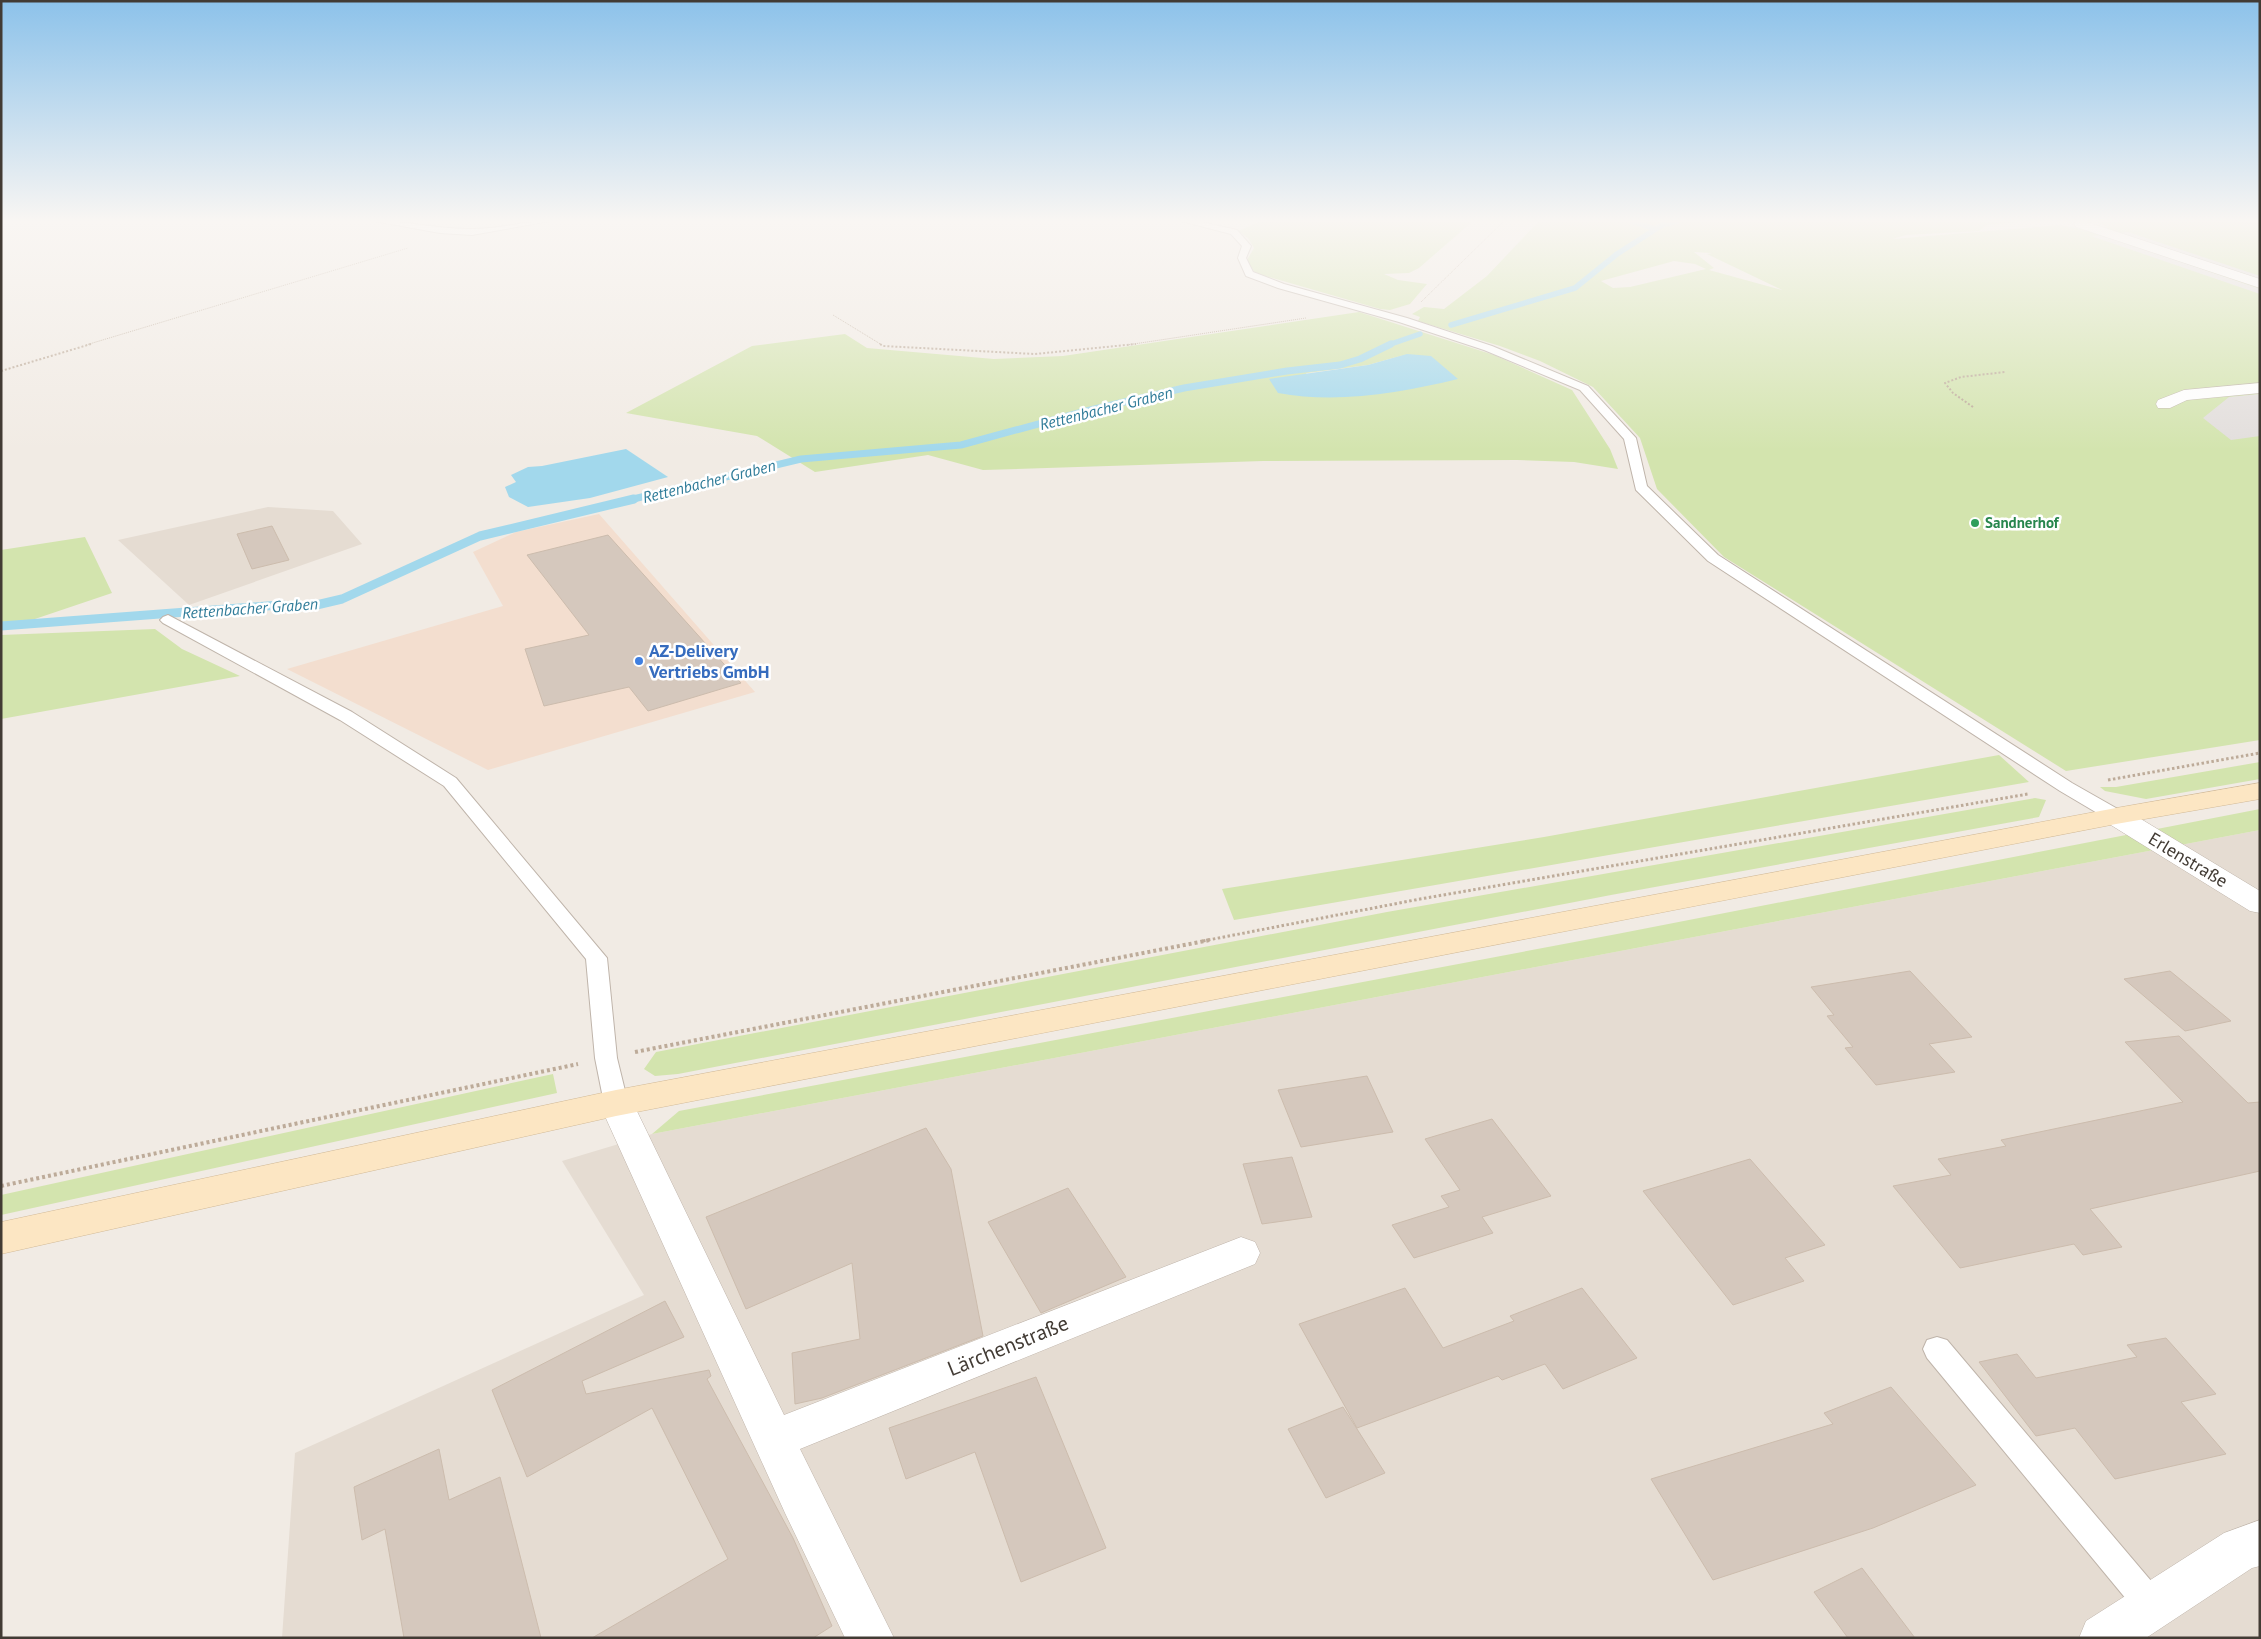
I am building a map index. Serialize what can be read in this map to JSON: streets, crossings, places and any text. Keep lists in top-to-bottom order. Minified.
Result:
{"streets":{"street":["Erlenstraße","Lärchenstraße"]},"water":["Rettenbacher Graben"],"places":["Sandnerhof","AZ-Delivery Vertriebs GmbH"]}
